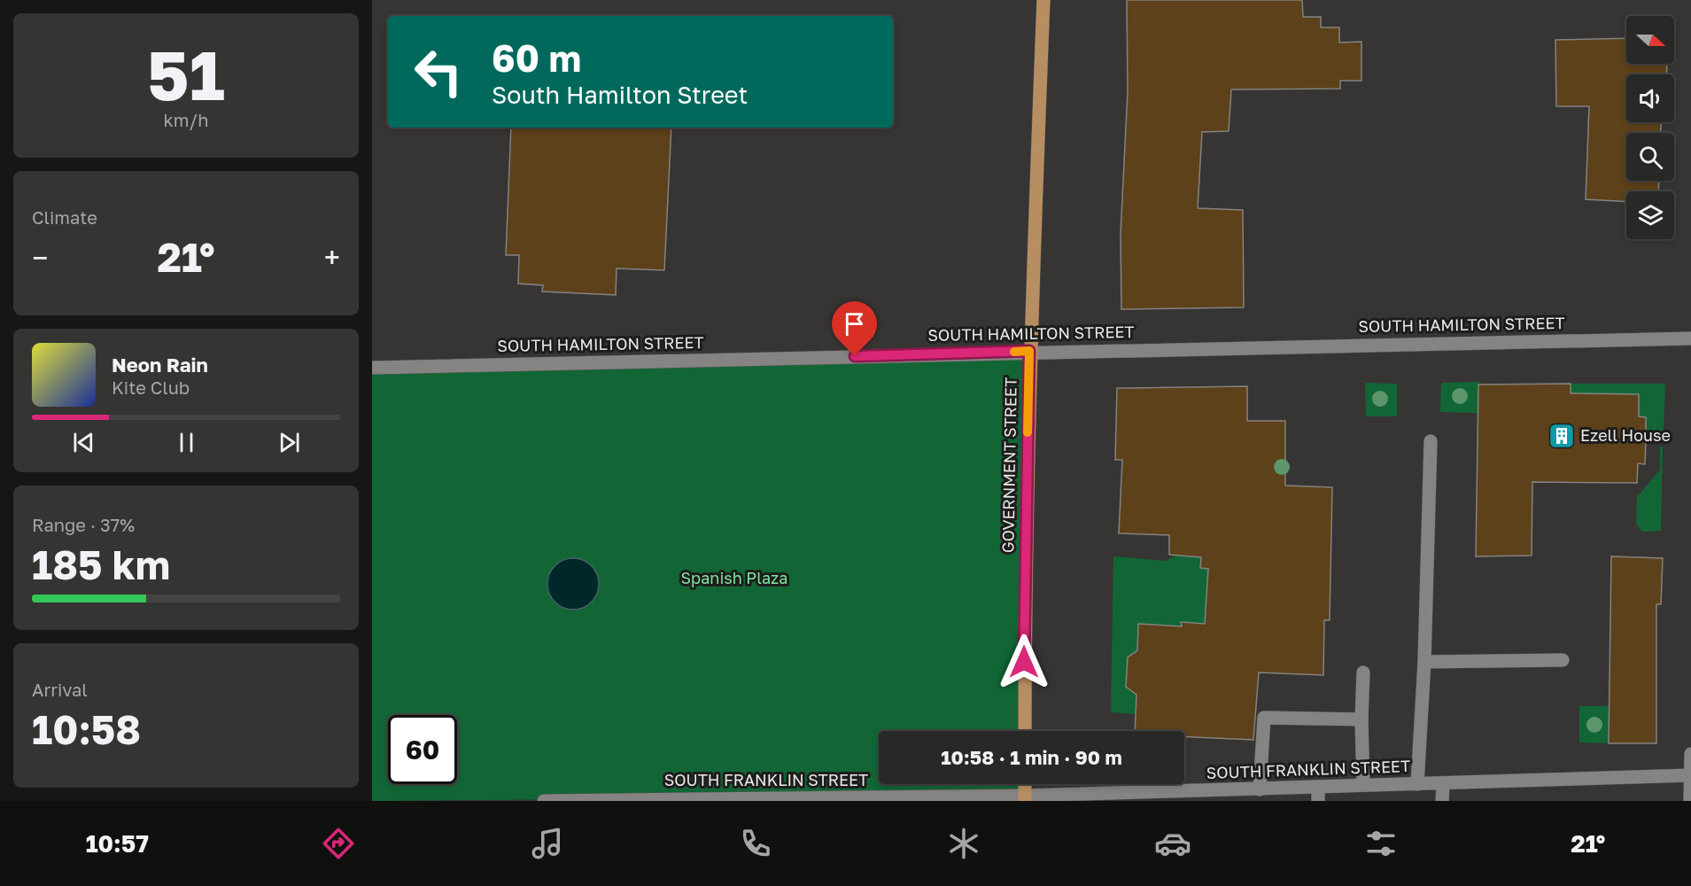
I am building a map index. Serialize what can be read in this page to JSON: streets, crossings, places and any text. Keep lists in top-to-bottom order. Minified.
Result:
{"streets":{"main road":["GOVERNMENT STREET"],"street":["SOUTH HAMILTON STREET","SOUTH FRANKLIN STREET"]},"crossings":[["SOUTH HAMILTON STREET","GOVERNMENT STREET"]],"parks":["Spanish Plaza"],"places":{"building":["Ezell House"]},"north":"right","page":{"tile":[["51","km/h"],"Climate",["Range · 37%","185 km"],["Arrival","10:58"]],"turn":["60 m","South Hamilton Street"],"heat":["−","21°","+"],"song":["Neon Rain","Kite Club"],"limit":"60","trip":"10:58 · 1 min · 90 m","tabs":["10:57","21°"]}}
